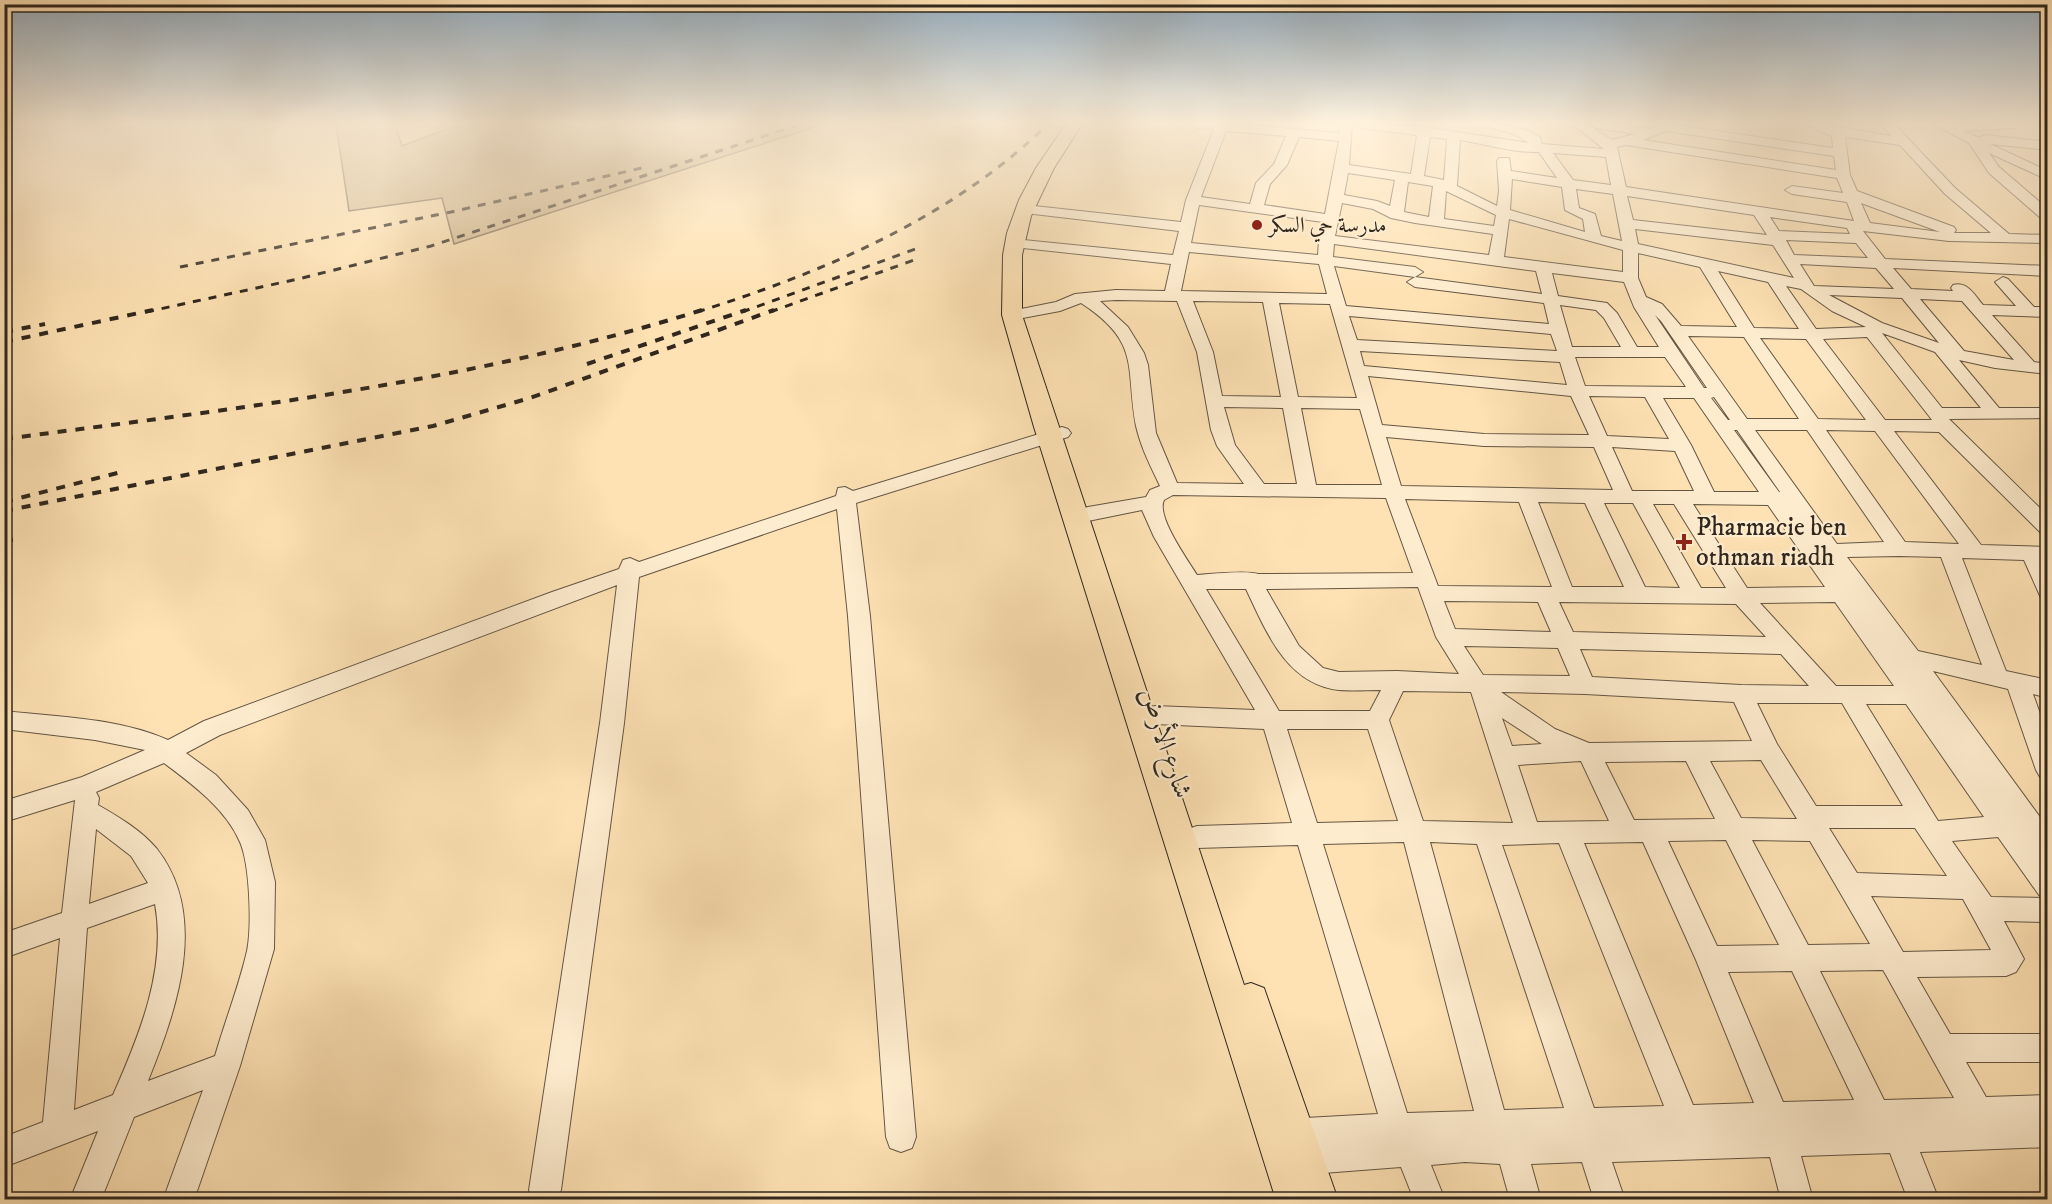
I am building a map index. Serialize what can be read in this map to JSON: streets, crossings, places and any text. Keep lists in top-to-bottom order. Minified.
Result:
{"streets":{"main road":["شارع الأرض"]},"places":{"other":["مدرسة حي السكر"],"health":["Pharmacie ben othman riadh"]}}
